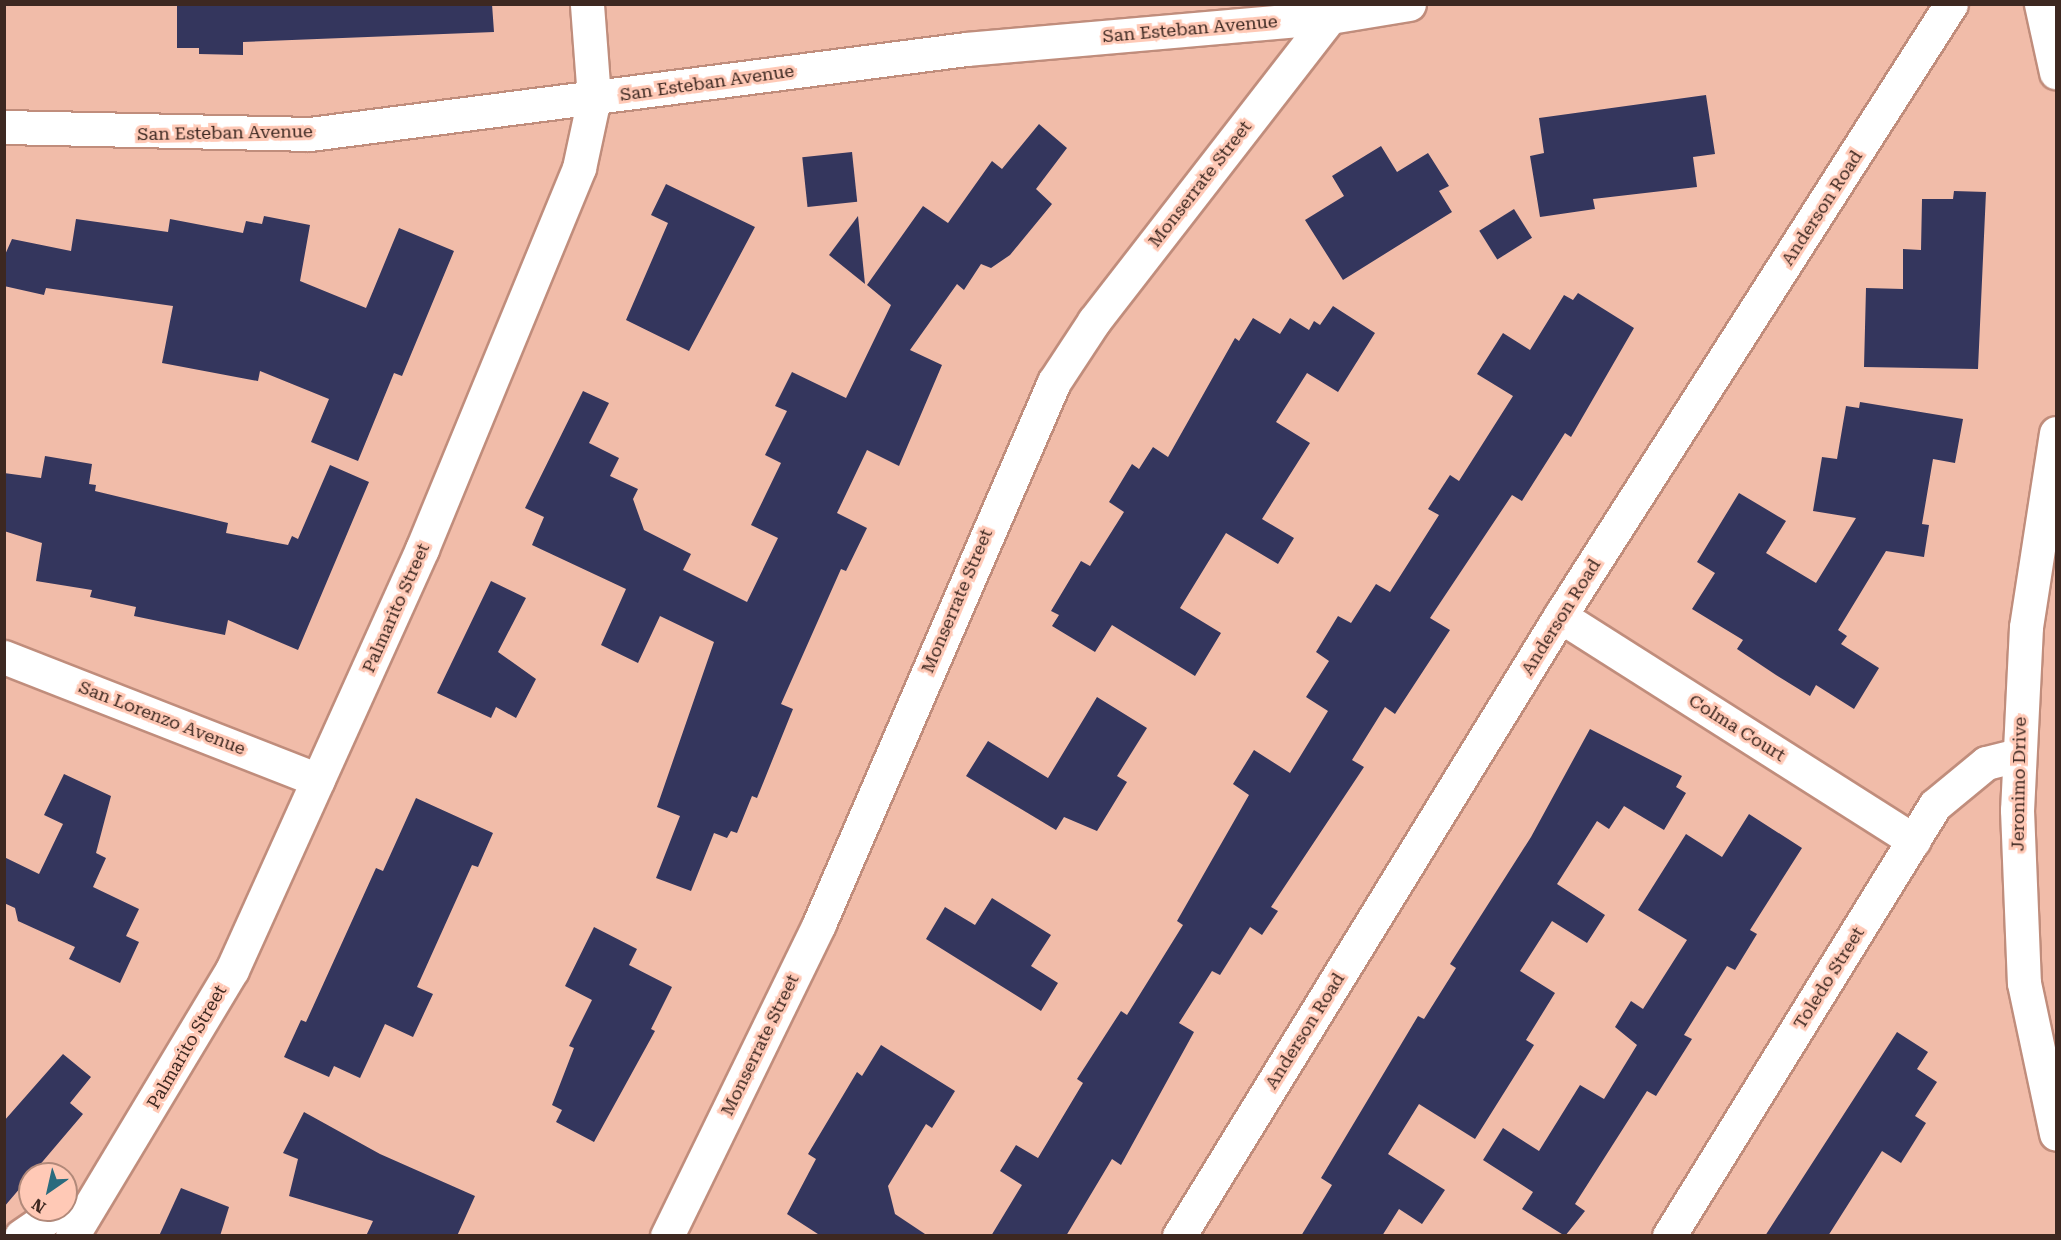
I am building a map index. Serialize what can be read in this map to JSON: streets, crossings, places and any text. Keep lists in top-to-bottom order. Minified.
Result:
{"streets":{"street":["San Esteban Avenue","Monserrate Street","Anderson Road","Palmarito Street","San Lorenzo Avenue","Colma Court","Jeronimo Drive","Toledo Street"]},"crossings":[["San Esteban Avenue","Monserrate Street"],["San Esteban Avenue","Palmarito Street"],["Anderson Road","Colma Court"],["Palmarito Street","San Lorenzo Avenue"],["Colma Court","Toledo Street"],["Jeronimo Drive","Toledo Street"]],"north":"bottom left"}
